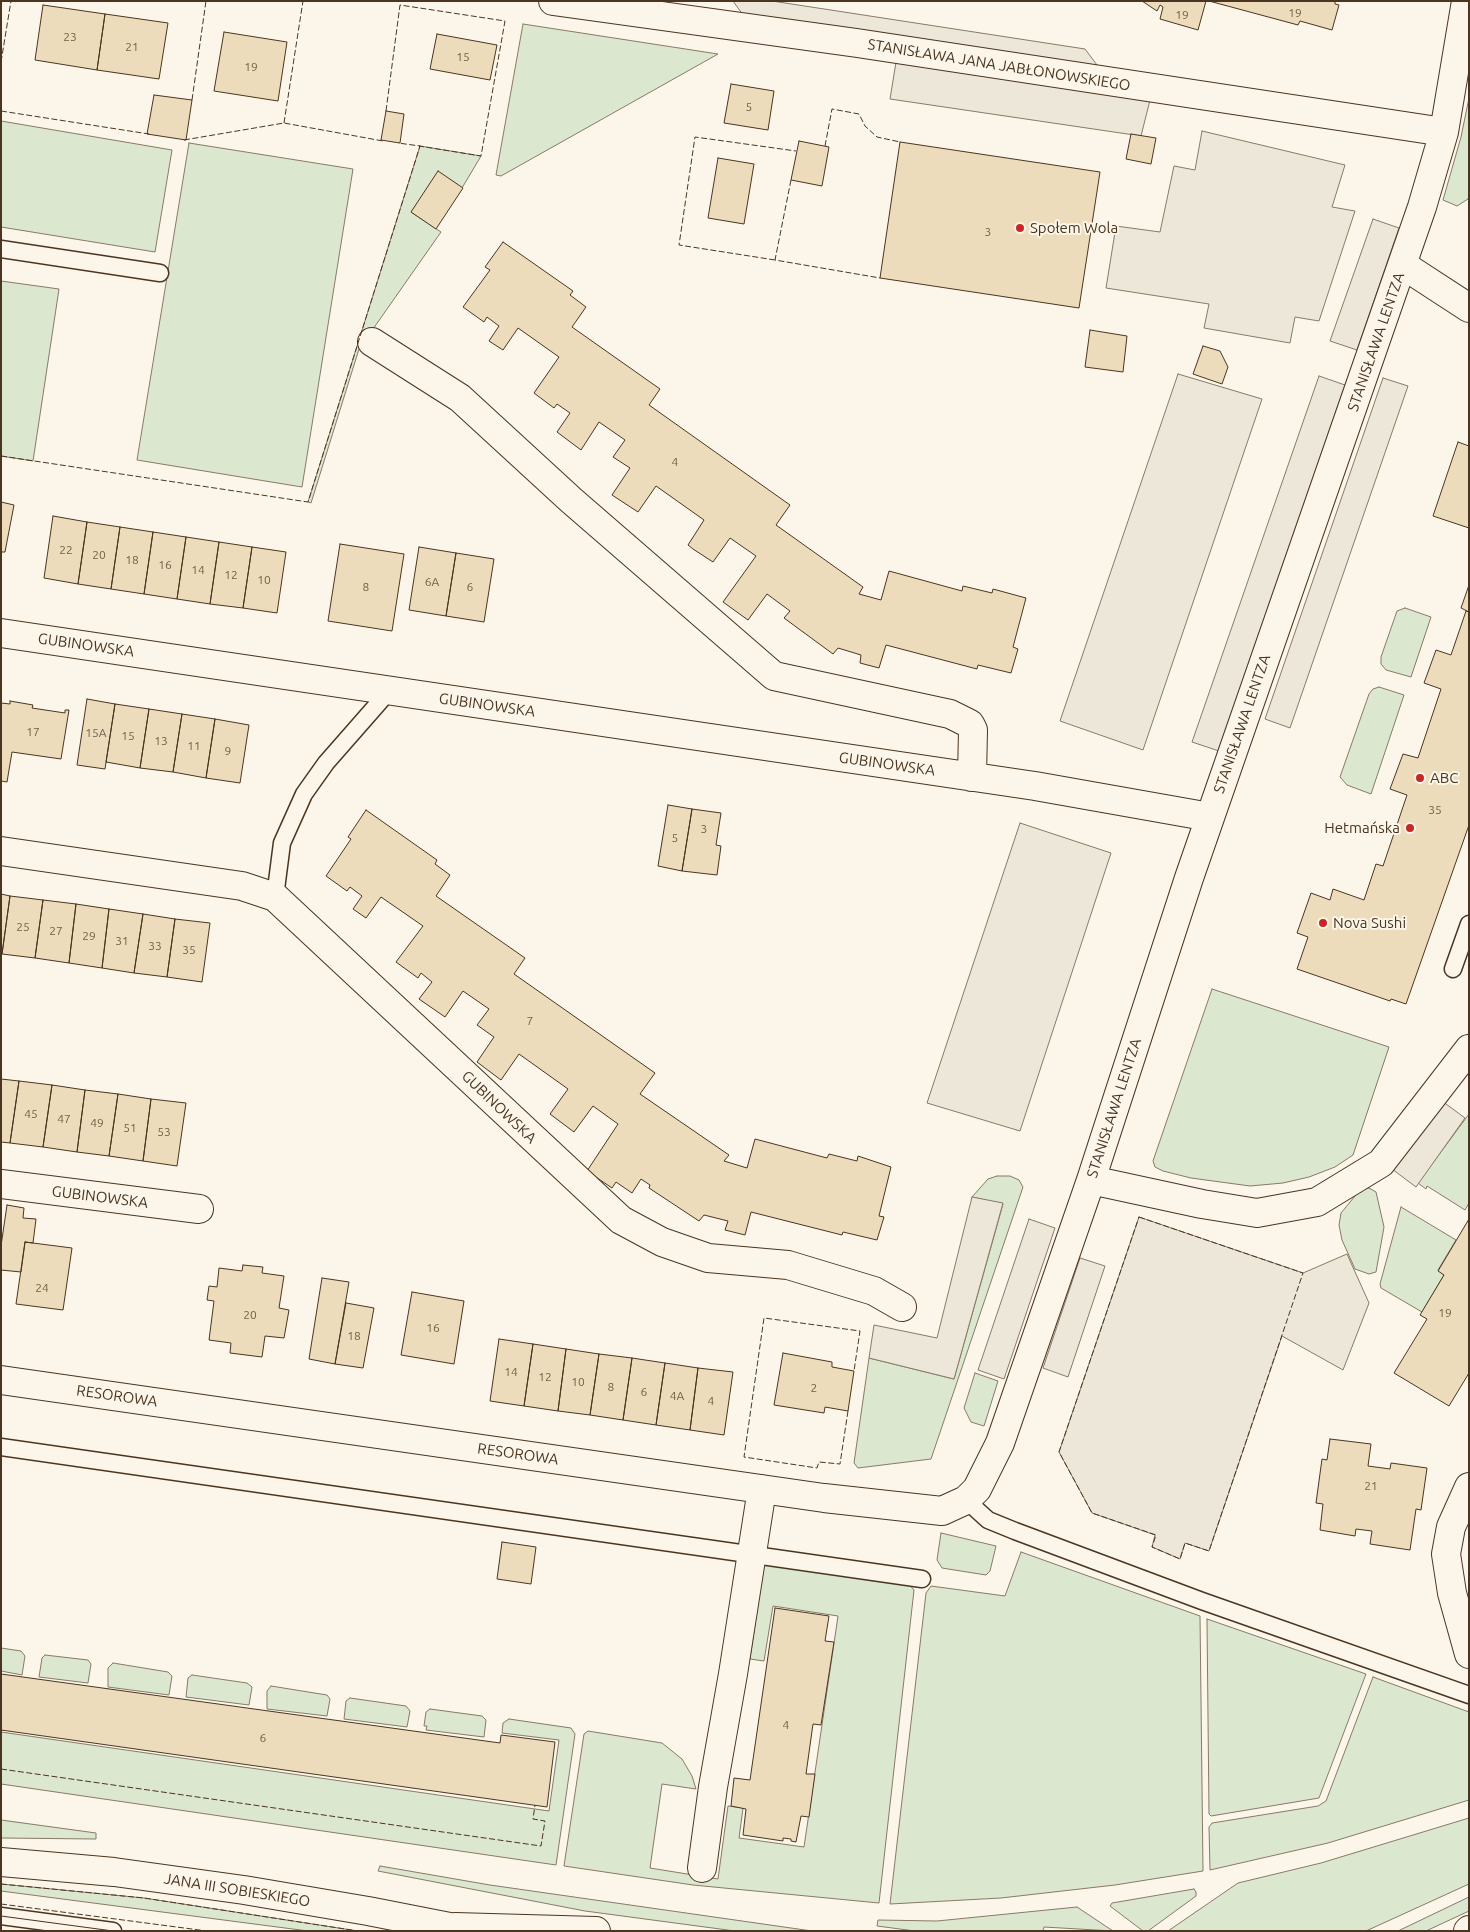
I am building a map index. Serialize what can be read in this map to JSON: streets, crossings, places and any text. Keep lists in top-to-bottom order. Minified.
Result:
{"streets":{"street":["STANISŁAWA JANA JABŁONOWSKIEGO","STANISŁAWA LENTZA","GUBINOWSKA","RESOROWA","JANA III SOBIESKIEGO"]},"crossings":[["STANISŁAWA JANA JABŁONOWSKIEGO","STANISŁAWA LENTZA"],["STANISŁAWA LENTZA","GUBINOWSKA"],["STANISŁAWA LENTZA","RESOROWA"]],"places":["Społem Wola","ABC","Hetmańska","Nova Sushi"],"house_numbers":["19","19","23","21","15","19","5","3","4","22","20","18","16","14","12","10","6A","8","6","17","15A","15","13","11","9","35","3","5","25","27","29","31","33","35","7","45","47","49","51","53","24","19","20","16","18","14","12","10","8","2","6","4A","4","21","4","6"]}
